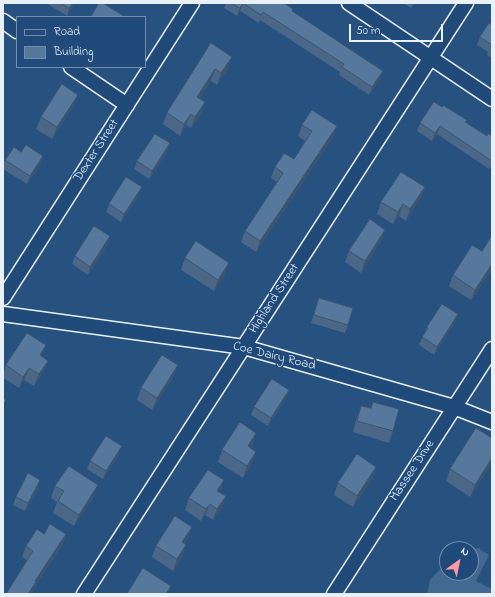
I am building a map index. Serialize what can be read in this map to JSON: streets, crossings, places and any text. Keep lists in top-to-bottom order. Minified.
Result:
{"streets":{"street":["Dexter Street","Highland Street","Coe Dairy Road","Massee Drive"]},"crossings":[["Highland Street","Coe Dairy Road"],["Coe Dairy Road","Massee Drive"]],"legend":["Road","Building"],"scale_bar":"50 m","north":"top right"}
